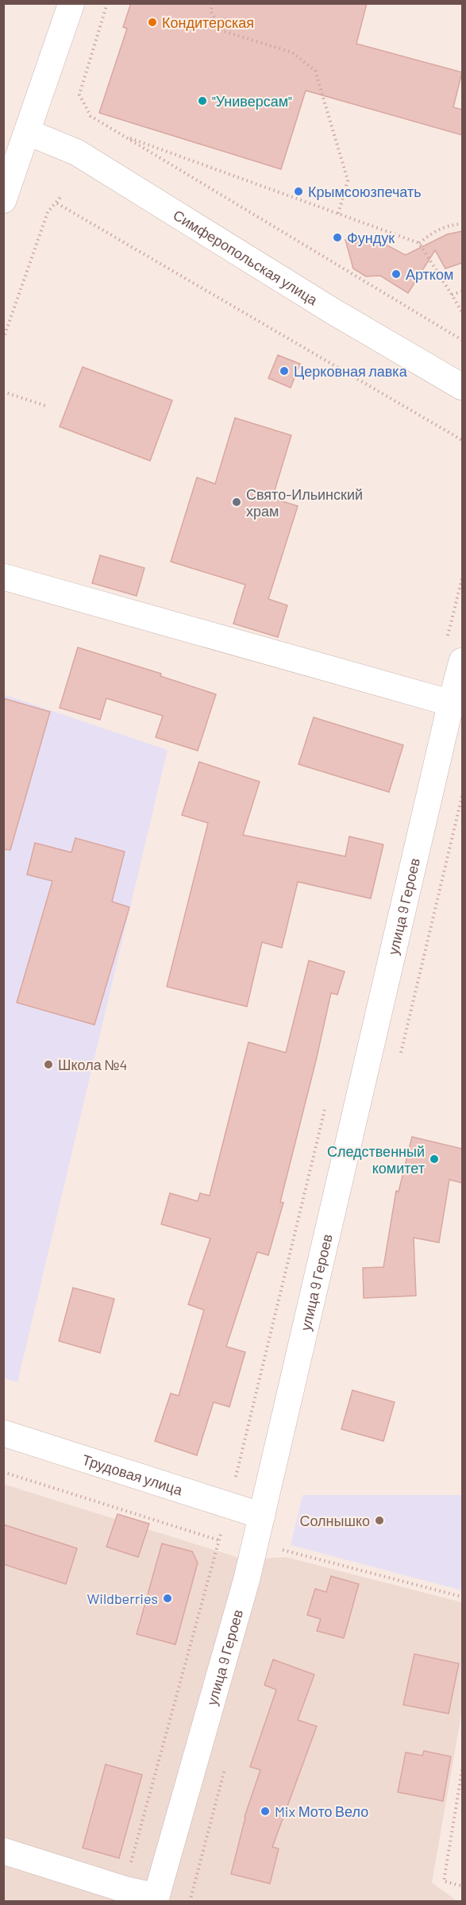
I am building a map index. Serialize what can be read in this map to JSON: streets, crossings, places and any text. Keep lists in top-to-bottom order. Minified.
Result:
{"streets":{"street":["Симферопольская улица","улица 9 Героев","Трудовая улица"]},"crossings":[["улица 9 Героев","Трудовая улица"]],"places":["Кондитерская","\"Универсам\"","Крымсоюзпечать","Фундук","Артком","Церковная лавка","Свято-Ильинский храм","Школа №4","Следственный комитет","Солнышко","Wildberries","Mix Мото Вело"]}
